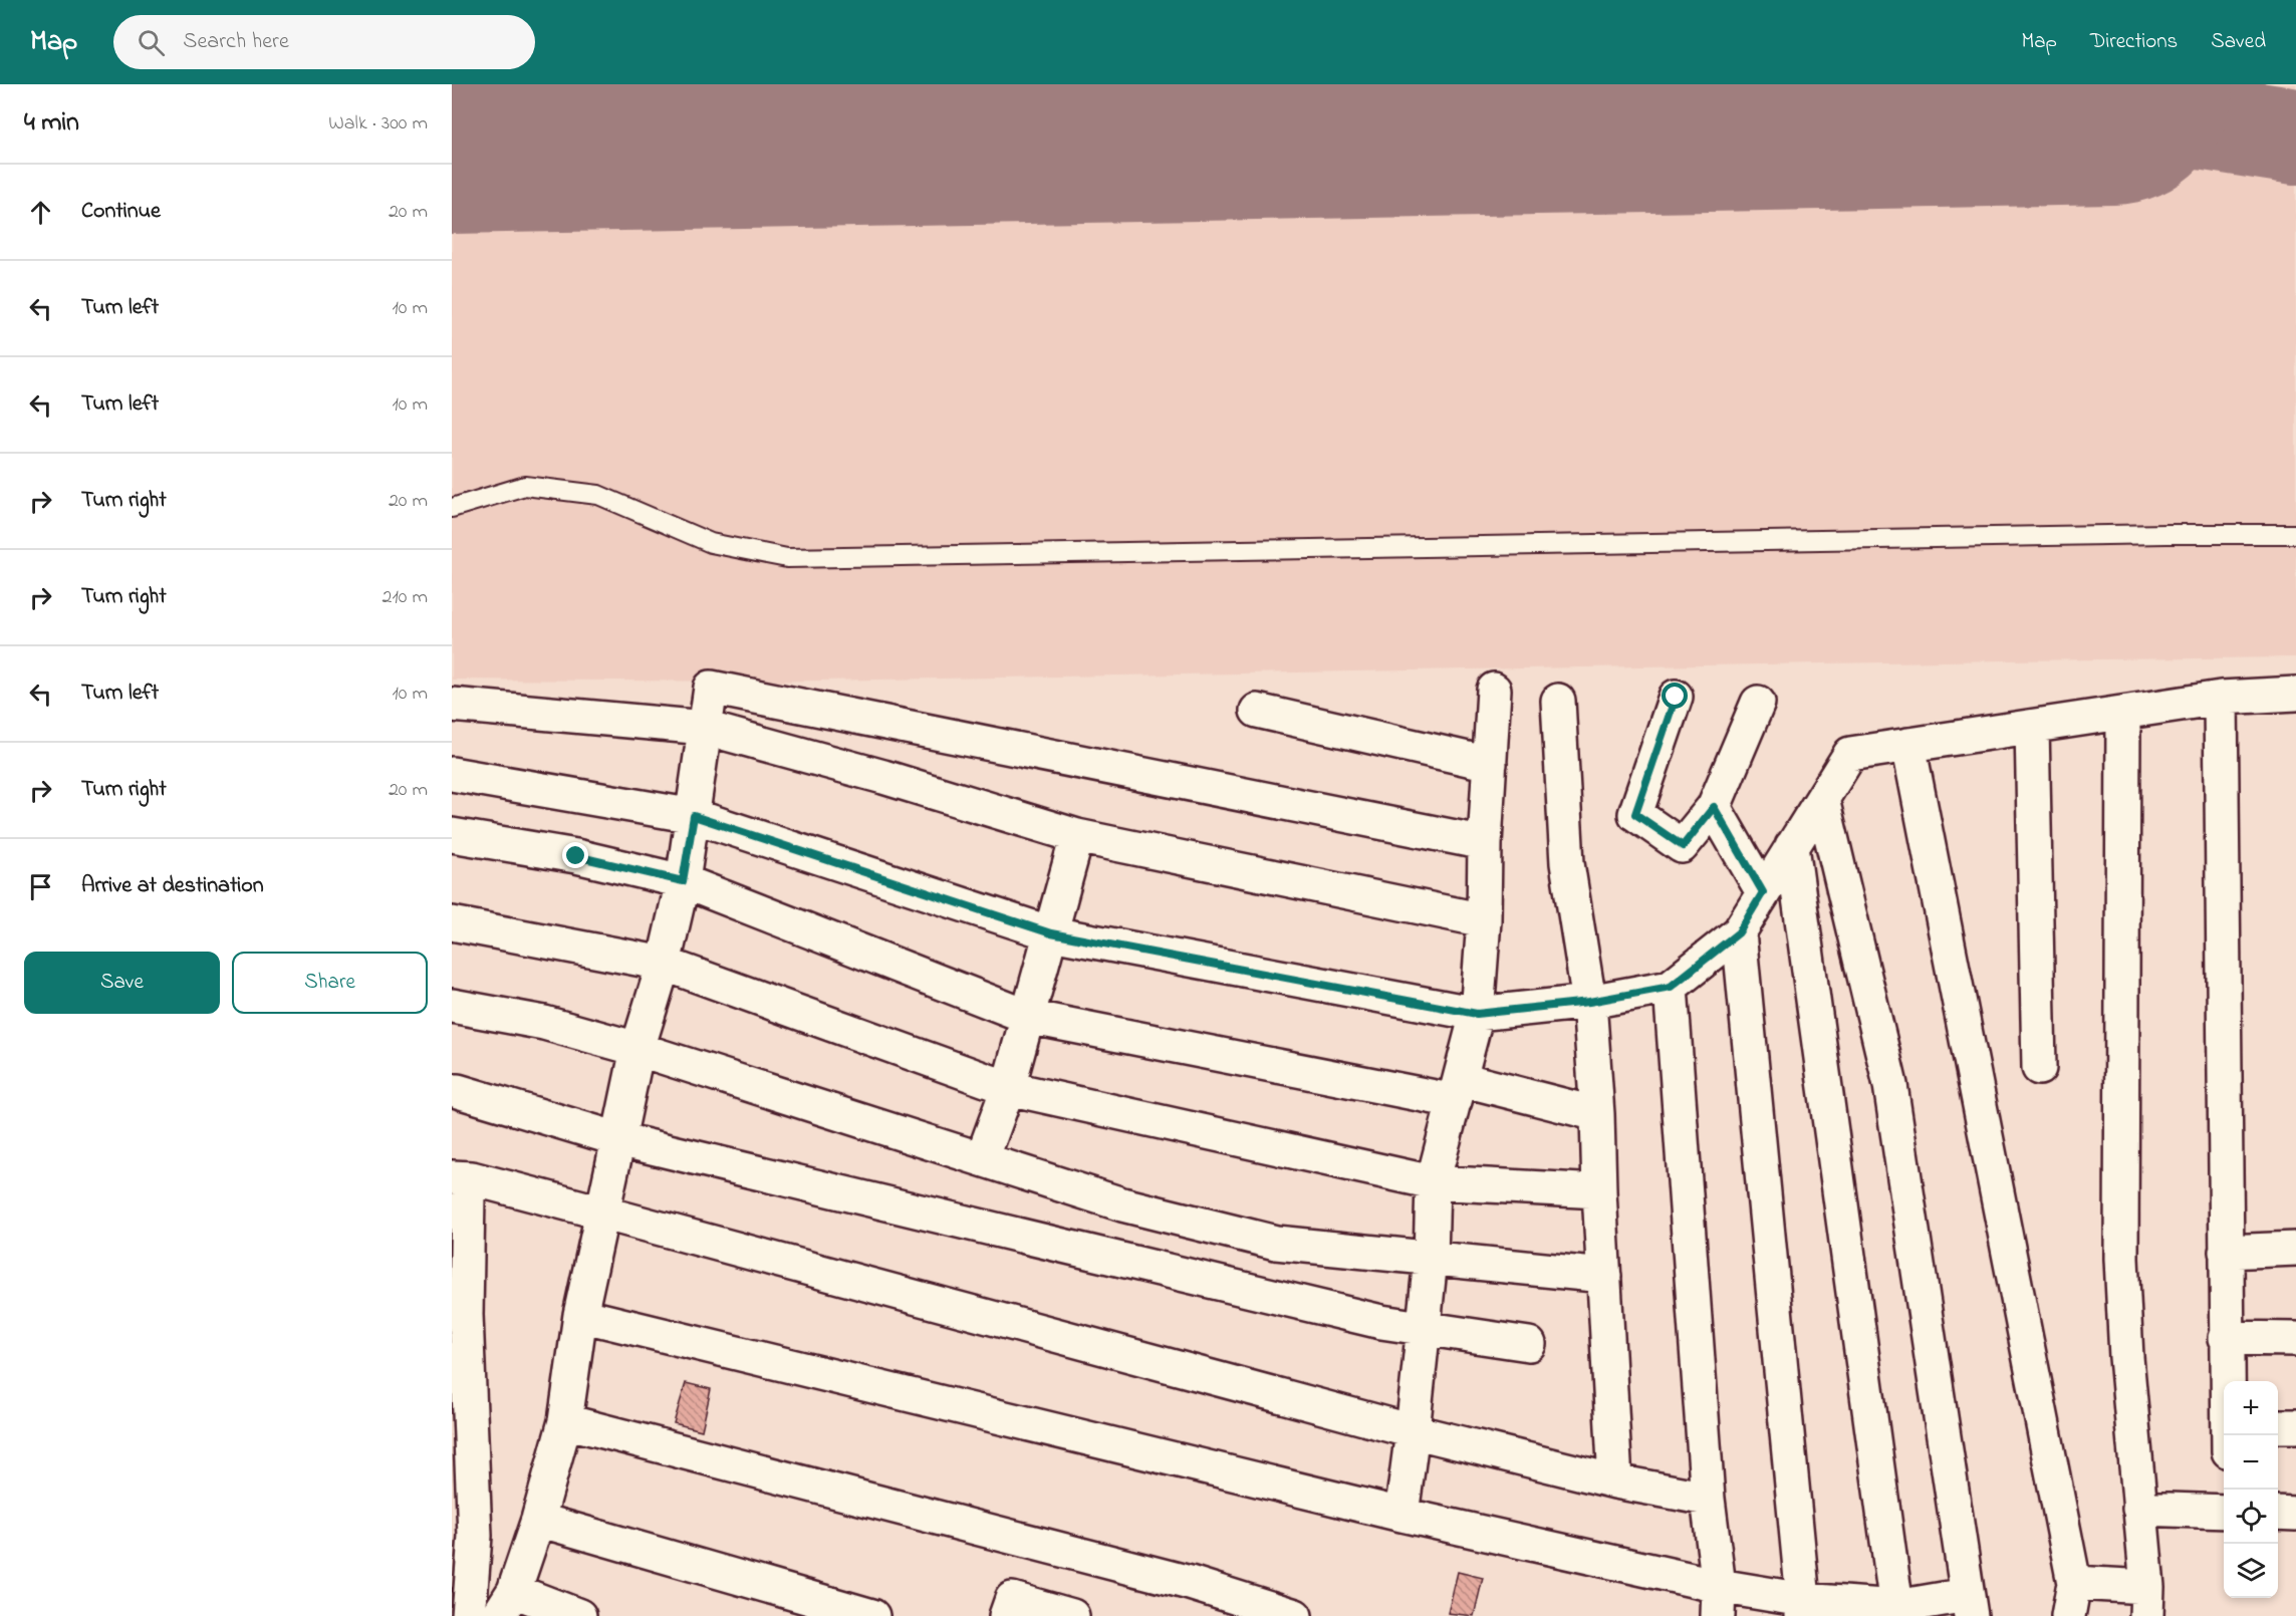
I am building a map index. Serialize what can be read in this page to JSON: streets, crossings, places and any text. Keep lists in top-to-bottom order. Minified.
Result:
{"page":{"header":"Map","search":"Search here","nav":["Map","Directions","Saved"],"heading":["4 min","Walk · 300 m"],"list":[["Continue","20 m"],["Turn left","10 m"],["Turn left","10 m"],["Turn right","20 m"],["Turn right","210 m"],["Turn left","10 m"],["Turn right","20 m"],"Arrive at destination"],"buttons":["Save","Share"],"map_buttons":["+","−"]}}
